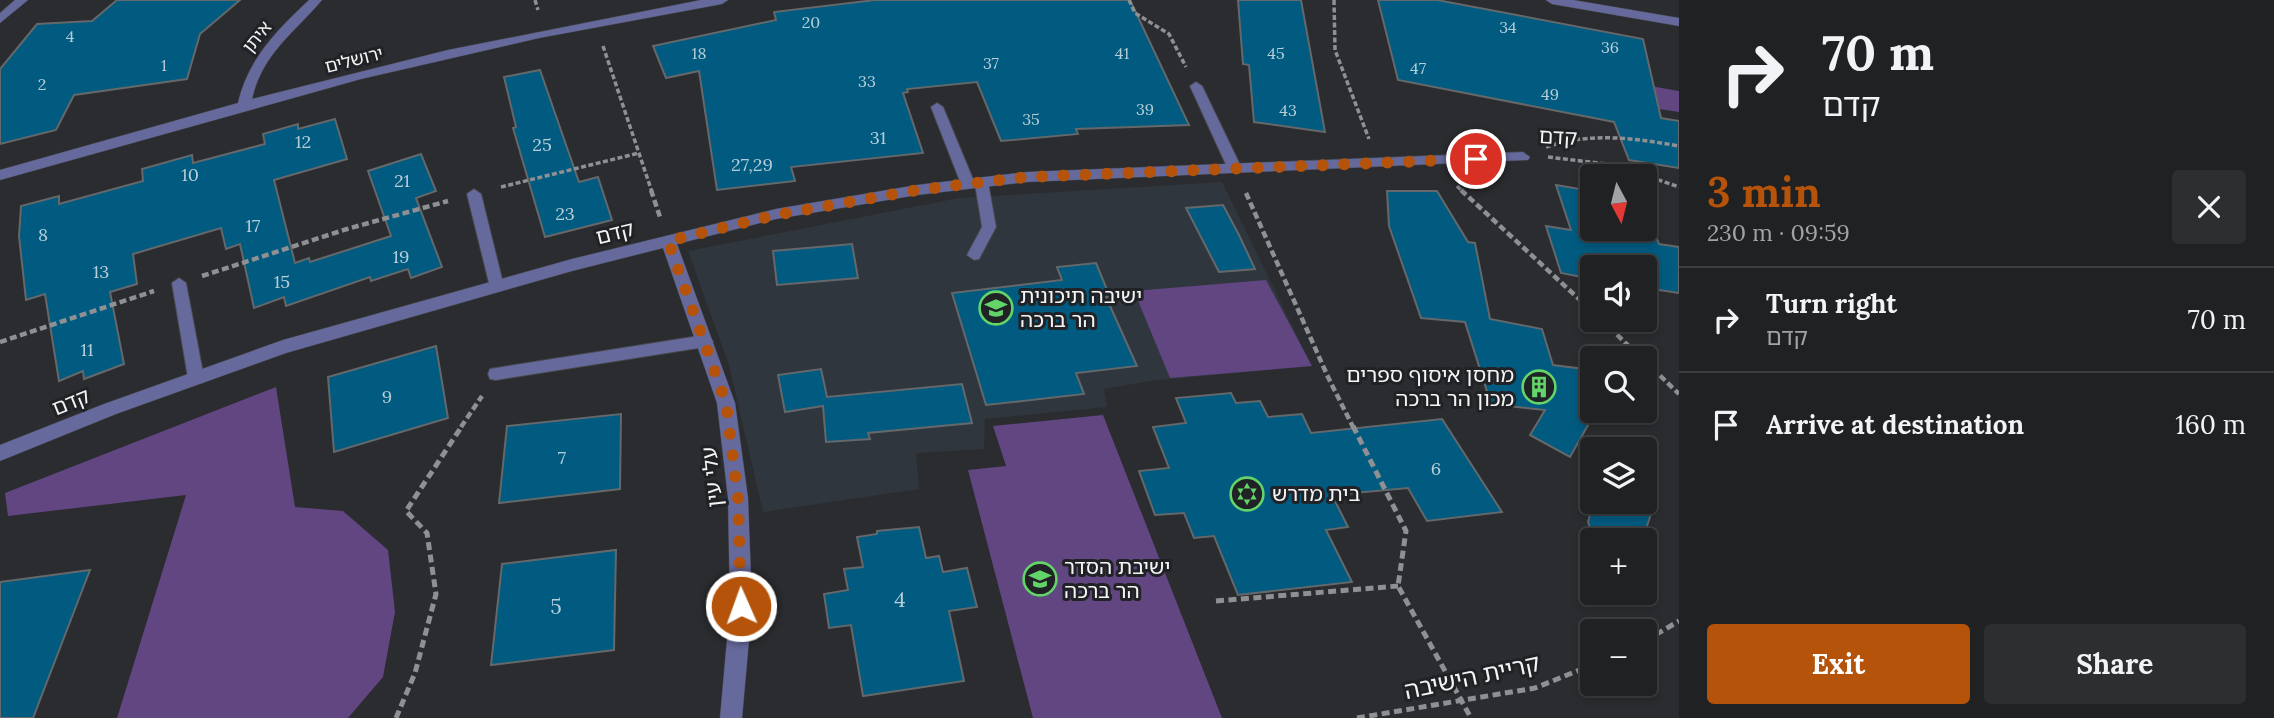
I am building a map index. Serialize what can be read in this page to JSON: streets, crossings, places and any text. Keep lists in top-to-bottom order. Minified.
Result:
{"streets":{"street":["איתן","ירושלים","קדם","עלי עין"],"path":["קריית הישיבה"]},"crossings":[["איתן","ירושלים"],["קדם","עלי עין"]],"places":{"school or university":["ישיבה תיכונית הר ברכה","ישיבת הסדר הר ברכה"],"building":["מחסן איסוף ספרים מכון הר ברכה"],"synagogue":["בית מדרש"]},"house_numbers":["20","34","4","36","18","41","45","37","1","47","33","2","49","39","43","35","31","12","25","27,29","10","21","23","17","8","19","13","15","11","9","7","6","4","5"],"north":"bottom","page":{"turn":["70 m","קדם"],"heading":["3 min","230 m · 09:59"],"map_buttons":["+","−"],"list":[{"name":"Turn right","note":"קדם","value":"70 m"},{"name":"Arrive at destination","value":"160 m"}],"buttons":["Exit","Share"]}}
